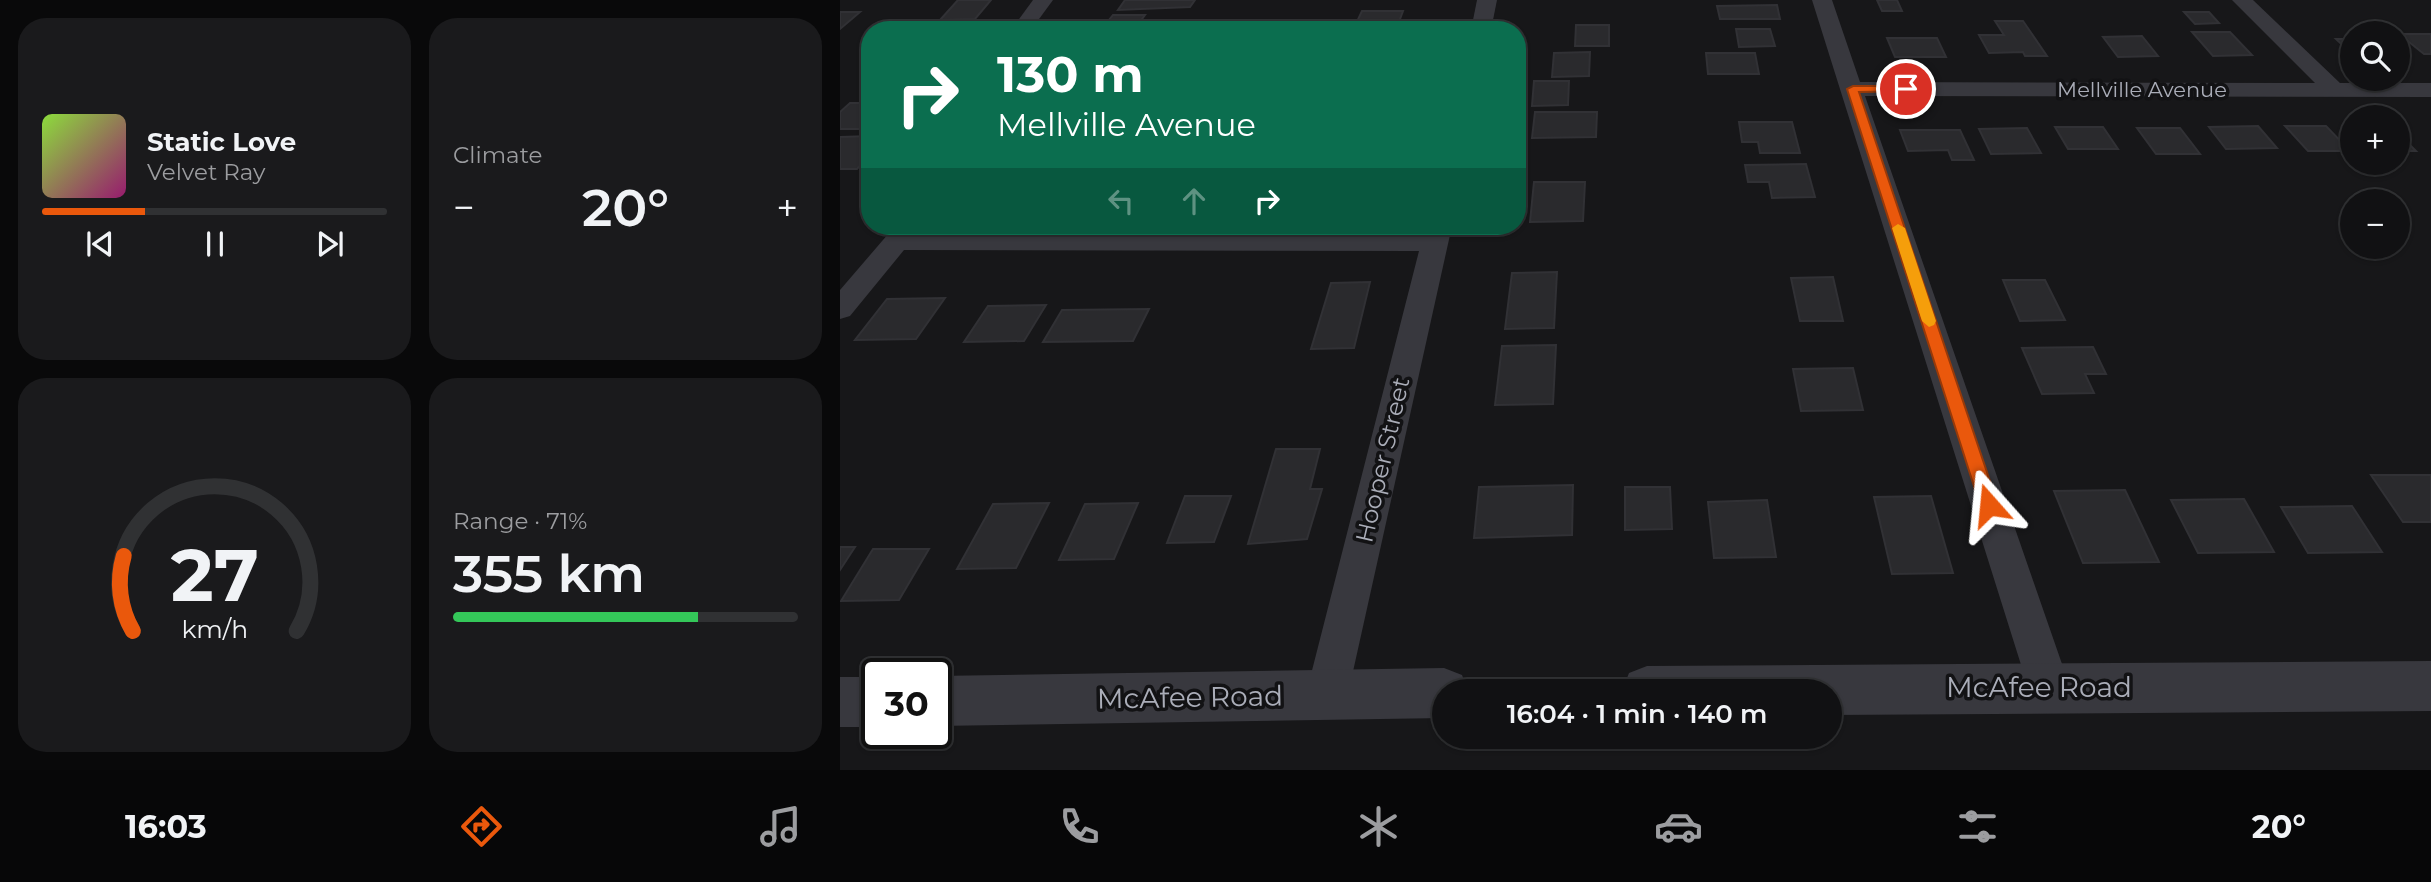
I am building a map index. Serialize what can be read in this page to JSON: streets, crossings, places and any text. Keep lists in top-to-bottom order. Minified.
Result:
{"streets":{"street":["Mellville Avenue","Hooper Street","McAfee Road"]},"crossings":[["Hooper Street","McAfee Road"]],"page":{"tile":["Climate",["Range · 71%","355 km"]],"map_buttons":["+","−"],"turn":["130 m","Mellville Avenue"],"song":["Static Love","Velvet Ray"],"heat":["−","20°","+"],"limit":"30","trip":"16:04 · 1 min · 140 m","tabs":["16:03","20°"],"gauge":["27","km/h"]}}
